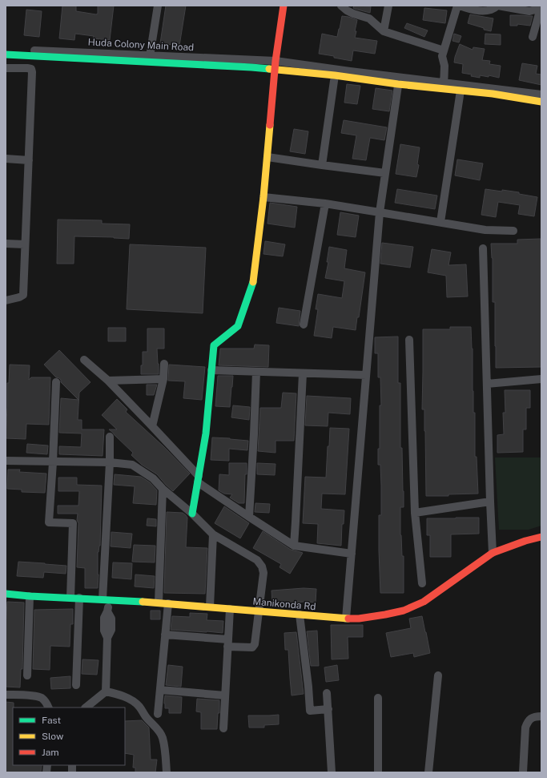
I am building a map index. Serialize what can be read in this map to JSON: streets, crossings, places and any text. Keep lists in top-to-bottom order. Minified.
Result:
{"streets":{"street":["Huda Colony Main Road","Manikonda Rd"]},"legend":["Fast","Slow","Jam"]}
